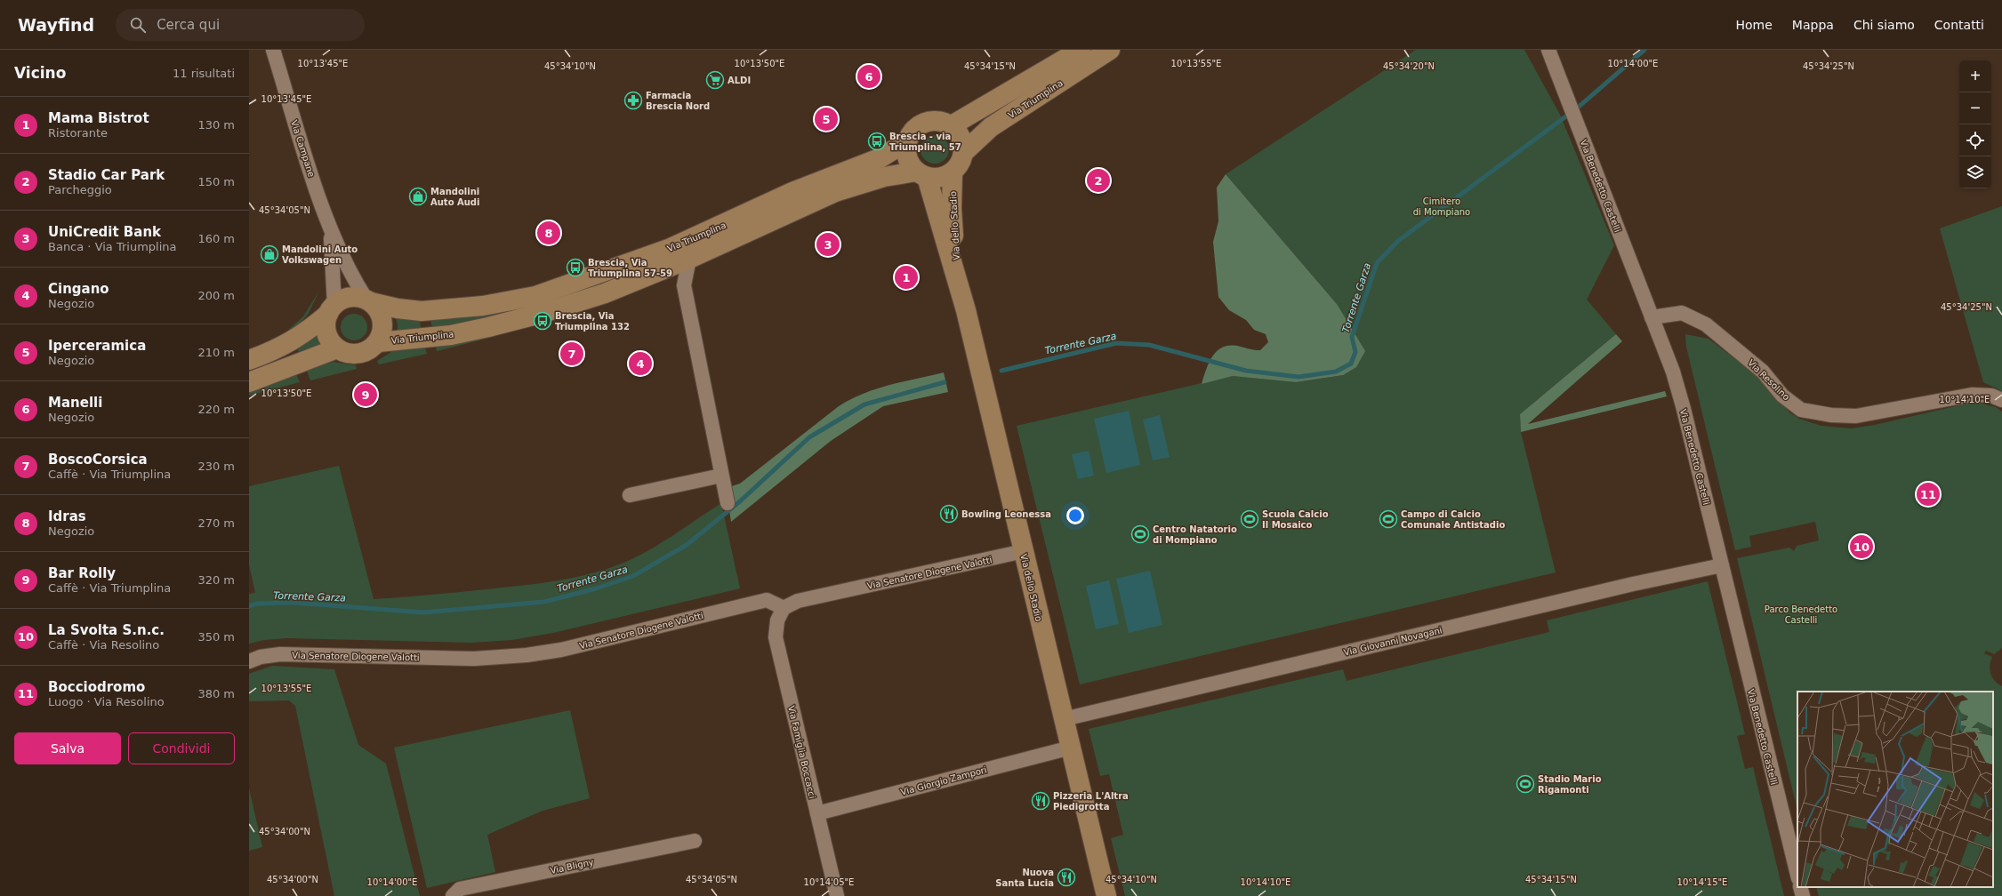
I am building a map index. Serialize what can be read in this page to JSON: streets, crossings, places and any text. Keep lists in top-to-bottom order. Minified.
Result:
{"streets":{"main road":["Via Triumplina","Via dello Stadio"],"street":["Via Campane","Via Benedetto Castelli","Via Resolino","Via Senatore Diogene Valotti","Via Giovanni Novagani","Via Famiglia Boccacci","Via Giorgio Zampori","Via Bligny"]},"crossings":[["Via Triumplina","Via Campane"],["Via Triumplina","Via dello Stadio"],["Via Benedetto Castelli","Via Resolino"],["Via Benedetto Castelli","Via Giovanni Novagani"],["Via dello Stadio","Via Senatore Diogene Valotti"],["Via dello Stadio","Via Giovanni Novagani"],["Via dello Stadio","Via Giorgio Zampori"],["Via Senatore Diogene Valotti","Via Famiglia Boccacci"],["Via Famiglia Boccacci","Via Giorgio Zampori"]],"water":["Torrente Garza"],"parks":["Cimitero di Mompiano","Parco Benedetto Castelli"],"places":{"supermarket":["ALDI"],"pharmacy":["Farmacia Brescia Nord"],"bus stop":["Brescia - via Triumplina, 57","Brescia, Via Triumplina 57-59","Brescia, Via Triumplina 132"],"shop":["Mandolini Auto Audi","Mandolini Auto Volkswagen"],"restaurant":["Bowling Leonessa","Pizzeria L'Altra Piedigrotta","Nuova Santa Lucia"],"sports":["Scuola Calcio Il Mosaico","Campo di Calcio Comunale Antistadio","Centro Natatorio di Mompiano","Stadio Mario Rigamonti"]},"page":{"header":"Wayfind","search":"Cerca qui","nav":["Home","Mappa","Chi siamo","Contatti"],"heading":["Vicino","11 risultati"],"map_buttons":["+","−"],"pins":["6","5","2","8","3","1","7","4","9","11","10"],"list":[{"mark":"1","name":"Mama Bistrot","note":"Ristorante","value":"130 m"},{"mark":"2","name":"Stadio Car Park","note":"Parcheggio","value":"150 m"},{"mark":"3","name":"UniCredit Bank","note":"Banca · Via Triumplina","value":"160 m"},{"mark":"4","name":"Cingano","note":"Negozio","value":"200 m"},{"mark":"5","name":"Iperceramica","note":"Negozio","value":"210 m"},{"mark":"6","name":"Manelli","note":"Negozio","value":"220 m"},{"mark":"7","name":"BoscoCorsica","note":"Caffè · Via Triumplina","value":"230 m"},{"mark":"8","name":"Idras","note":"Negozio","value":"270 m"},{"mark":"9","name":"Bar Rolly","note":"Caffè · Via Triumplina","value":"320 m"},{"mark":"10","name":"La Svolta S.n.c.","note":"Caffè · Via Resolino","value":"350 m"},{"mark":"11","name":"Bocciodromo","note":"Luogo · Via Resolino","value":"380 m"}],"buttons":["Salva","Condividi"]},"coordinates":["10°13'45\"E","10°13'50\"E","10°13'55\"E","10°14'00\"E","45°34'10\"N","45°34'15\"N","45°34'20\"N","45°34'25\"N","45°34'05\"N","10°14'10\"E","45°34'00\"N","10°14'05\"E","10°14'15\"E"]}
